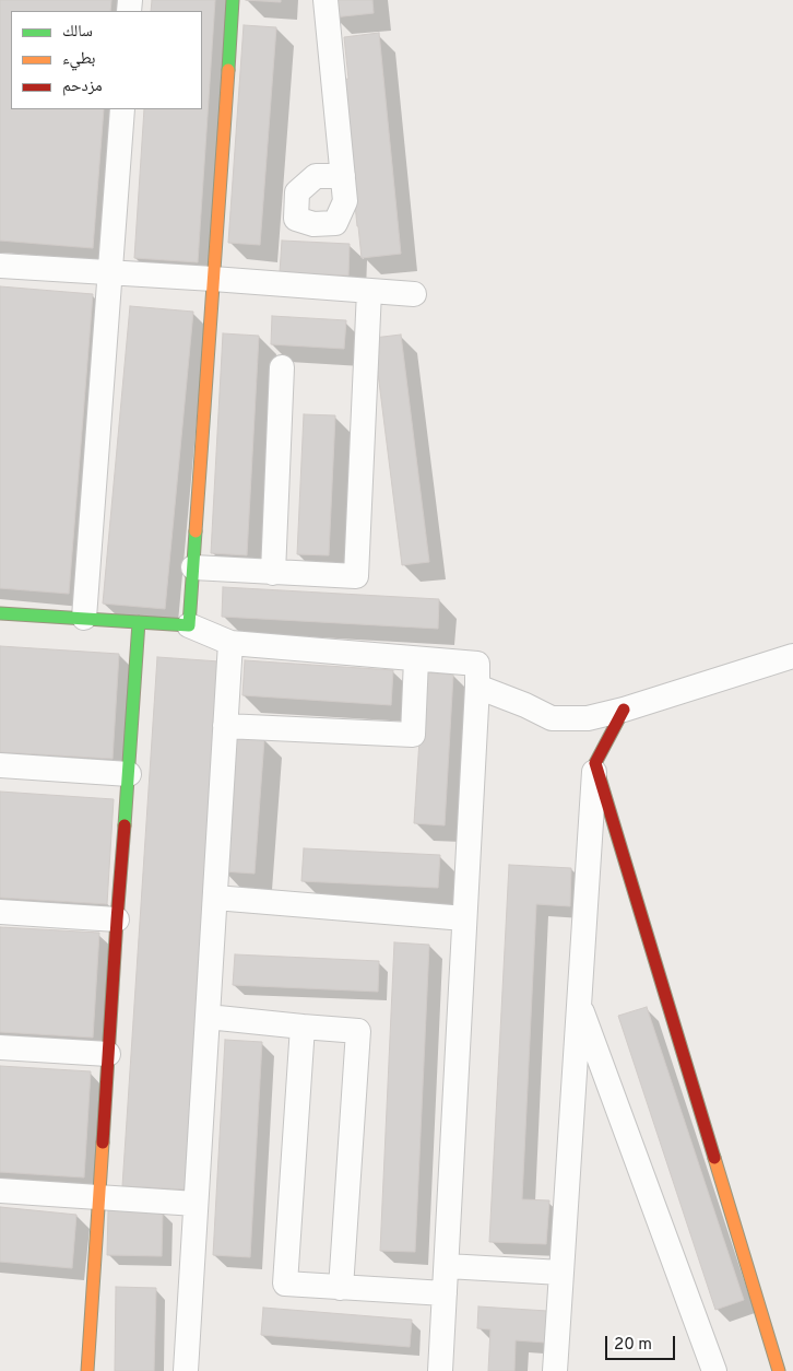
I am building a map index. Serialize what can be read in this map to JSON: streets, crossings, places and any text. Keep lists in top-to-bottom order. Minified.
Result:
{"legend":["سالك","بطيء","مزدحم"],"scale_bar":"20 m"}
